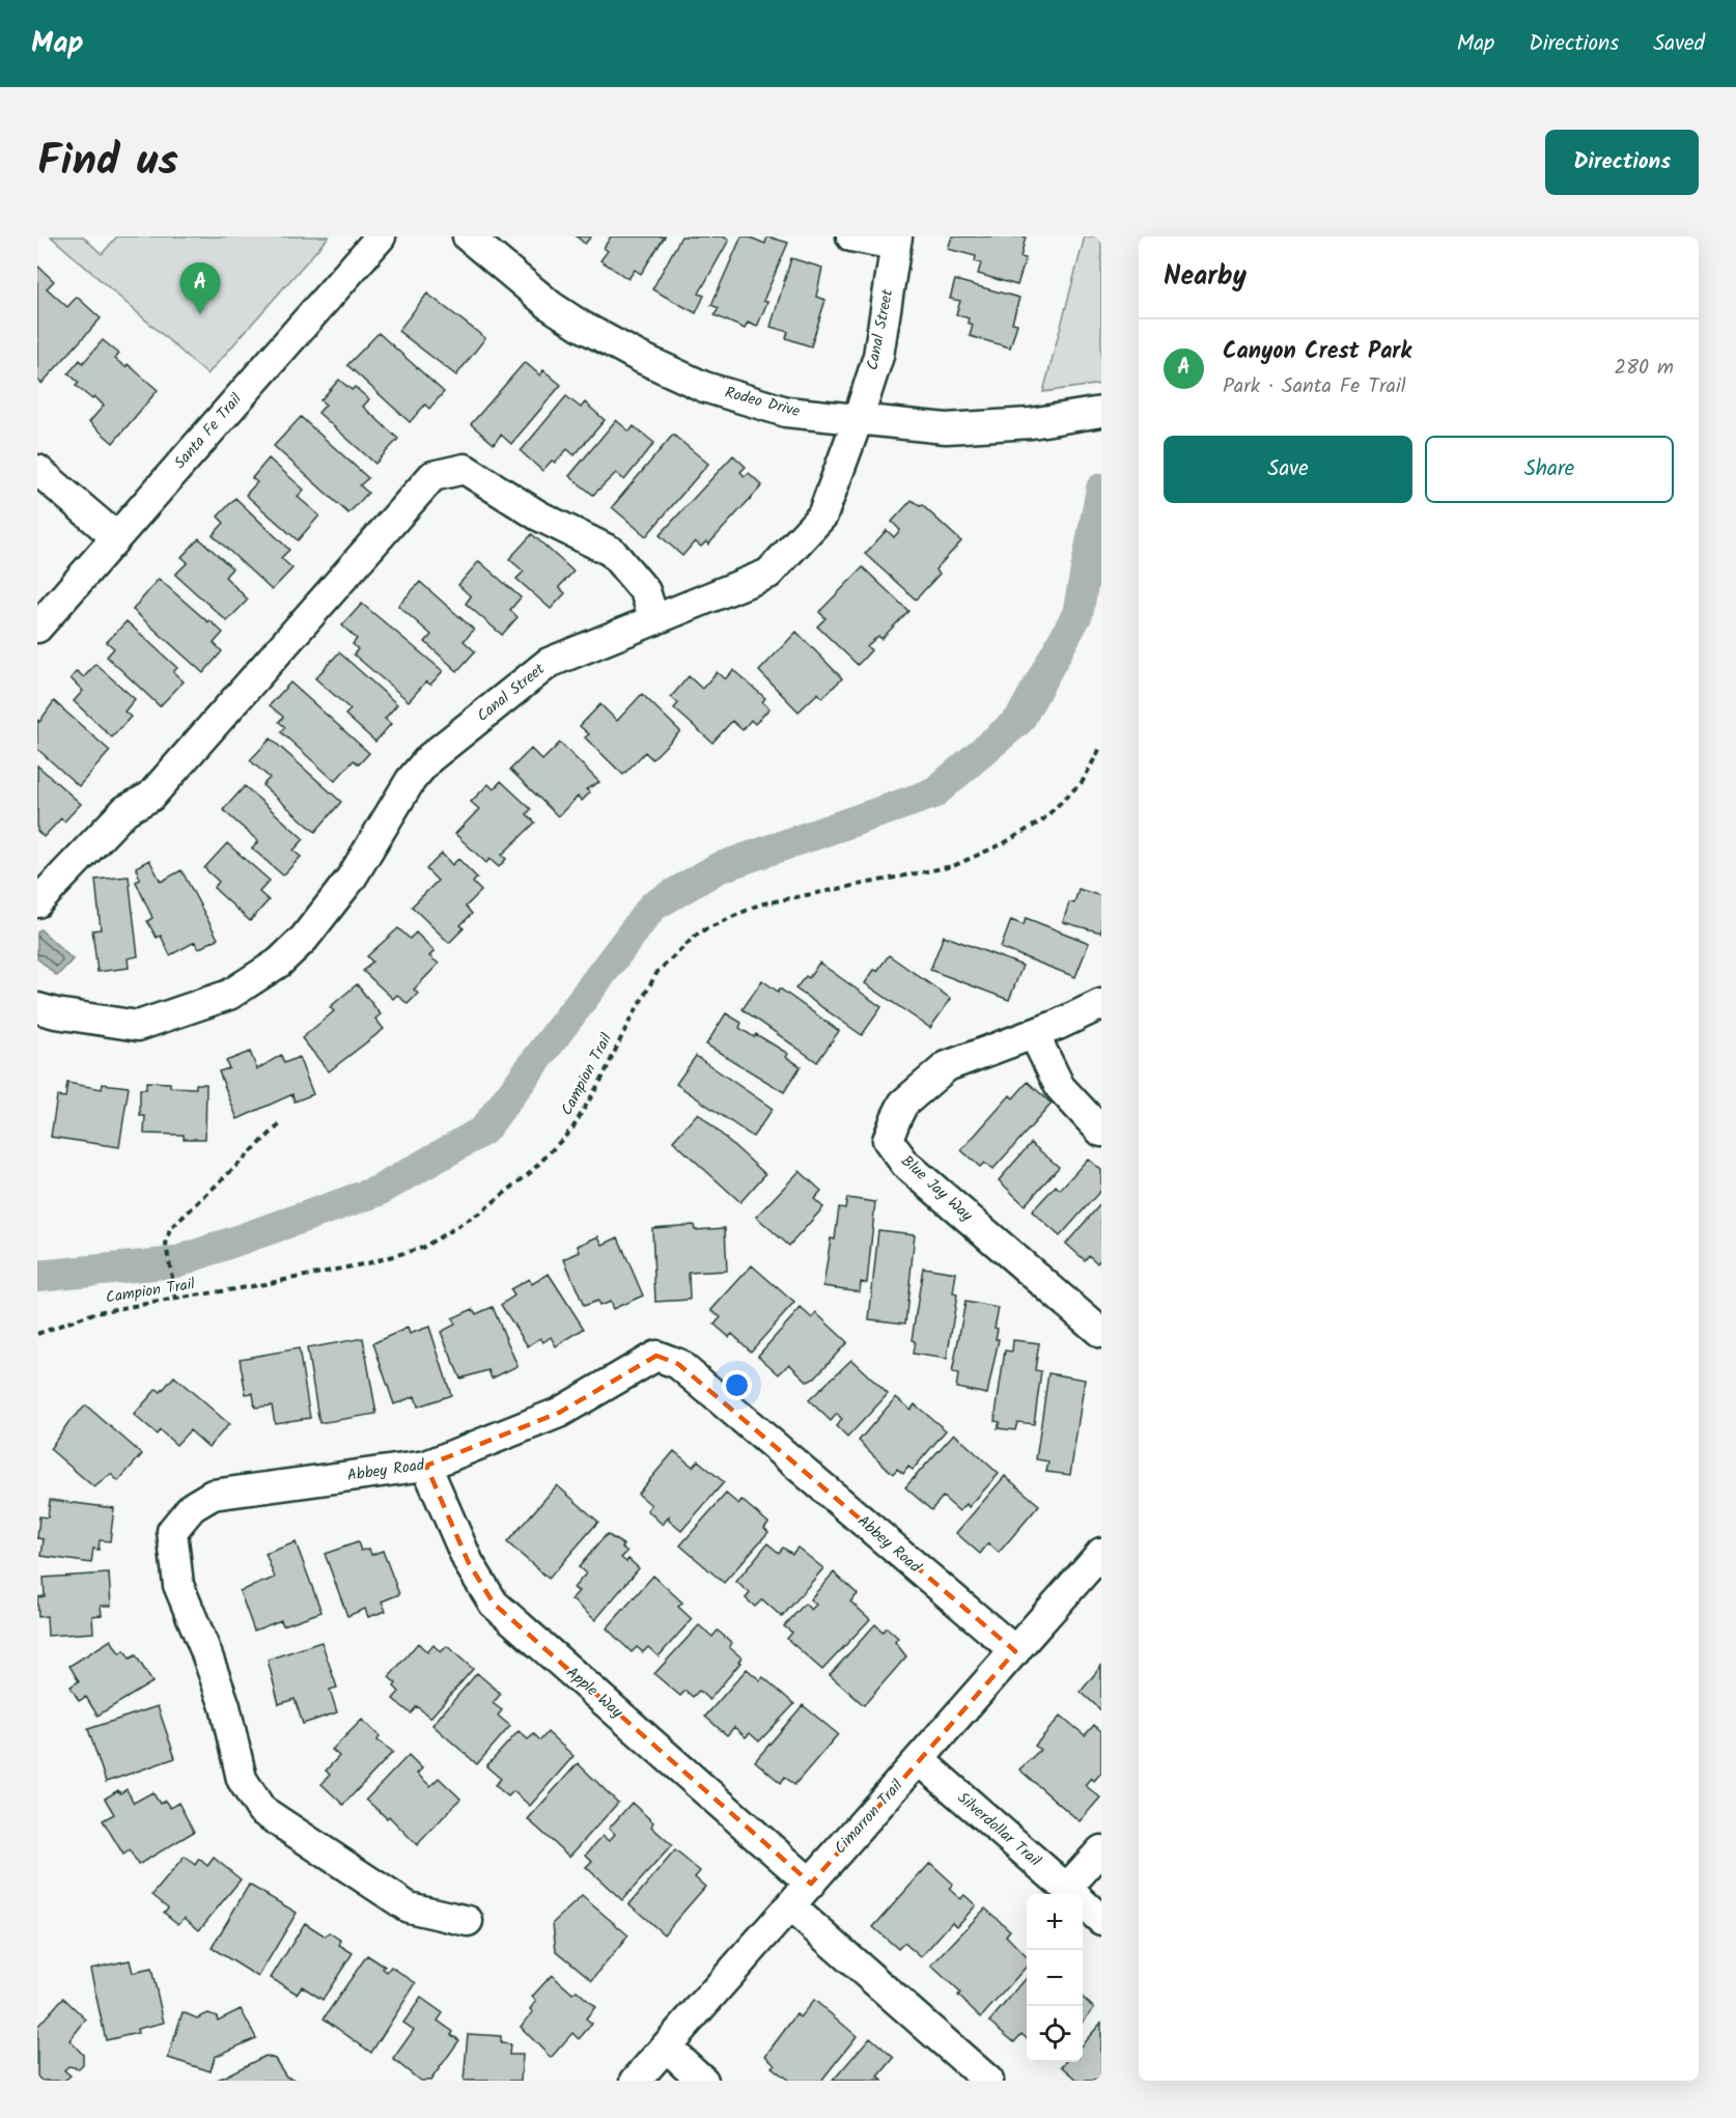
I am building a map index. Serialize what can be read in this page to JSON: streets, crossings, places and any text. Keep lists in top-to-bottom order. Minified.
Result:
{"streets":{"street":["Canal Street","Rodeo Drive","Santa Fe Trail","Blue Jay Way","Abbey Road","Apple Way","Cimarron Trail","Silverdollar Trail"],"path":["Campion Trail"]},"crossings":[["Canal Street","Rodeo Drive"],["Abbey Road","Apple Way"],["Abbey Road","Cimarron Trail"],["Apple Way","Cimarron Trail"],["Cimarron Trail","Silverdollar Trail"]],"page":{"header":"Map","nav":["Map","Directions","Saved"],"title":"Find us","buttons":["Directions",["Save","Share"]],"heading":"Nearby","pins":"A","list":[{"mark":"A","name":"Canyon Crest Park","note":"Park · Santa Fe Trail","value":"280 m"}],"map_buttons":["+","−"]}}
